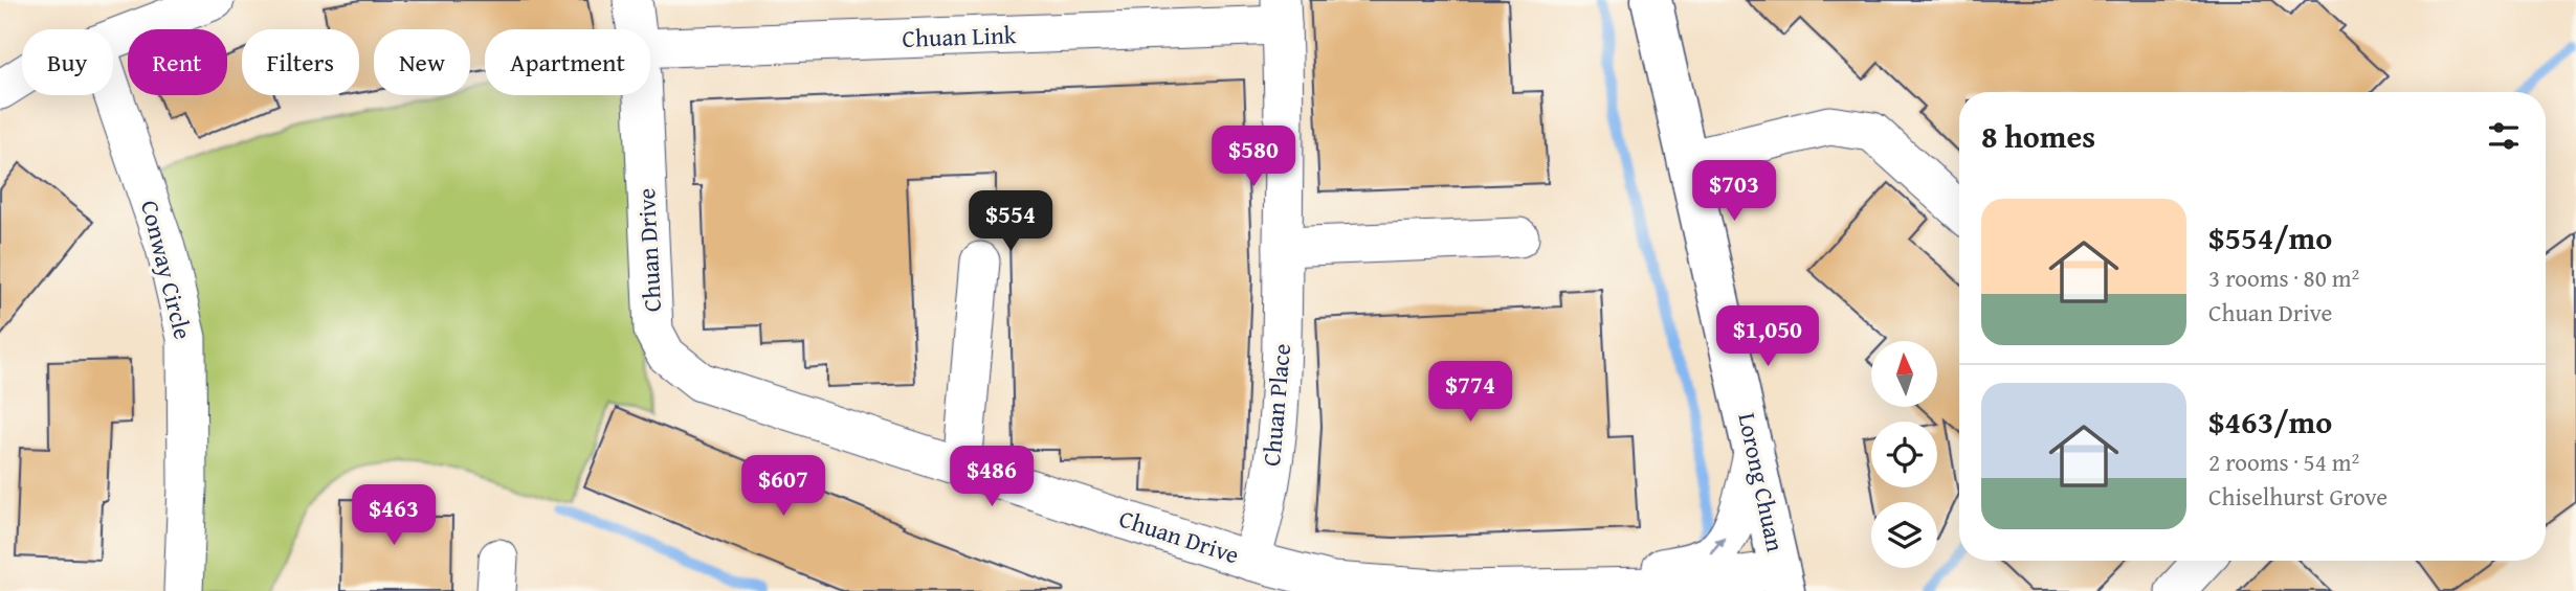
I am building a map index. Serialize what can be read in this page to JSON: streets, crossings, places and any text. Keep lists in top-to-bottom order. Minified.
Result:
{"streets":{"street":["Chuan Link","Chuan Drive","Conway Circle","Chuan Place","Lorong Chuan"]},"crossings":[["Chuan Link","Chuan Place"],["Chuan Drive","Chuan Place"],["Chuan Drive","Lorong Chuan"]],"north":"top","page":{"chip":["Buy","Rent","Filters","New","Apartment"],"heading":"8 homes","price":["$580","$703","$554","$1,050","$774","$486","$607","$463"],"list":[{"name":"$554/mo","note":"3 rooms · 80 m² · Chuan Drive"},{"name":"$463/mo","note":"2 rooms · 54 m² · Chiselhurst Grove"}]}}
